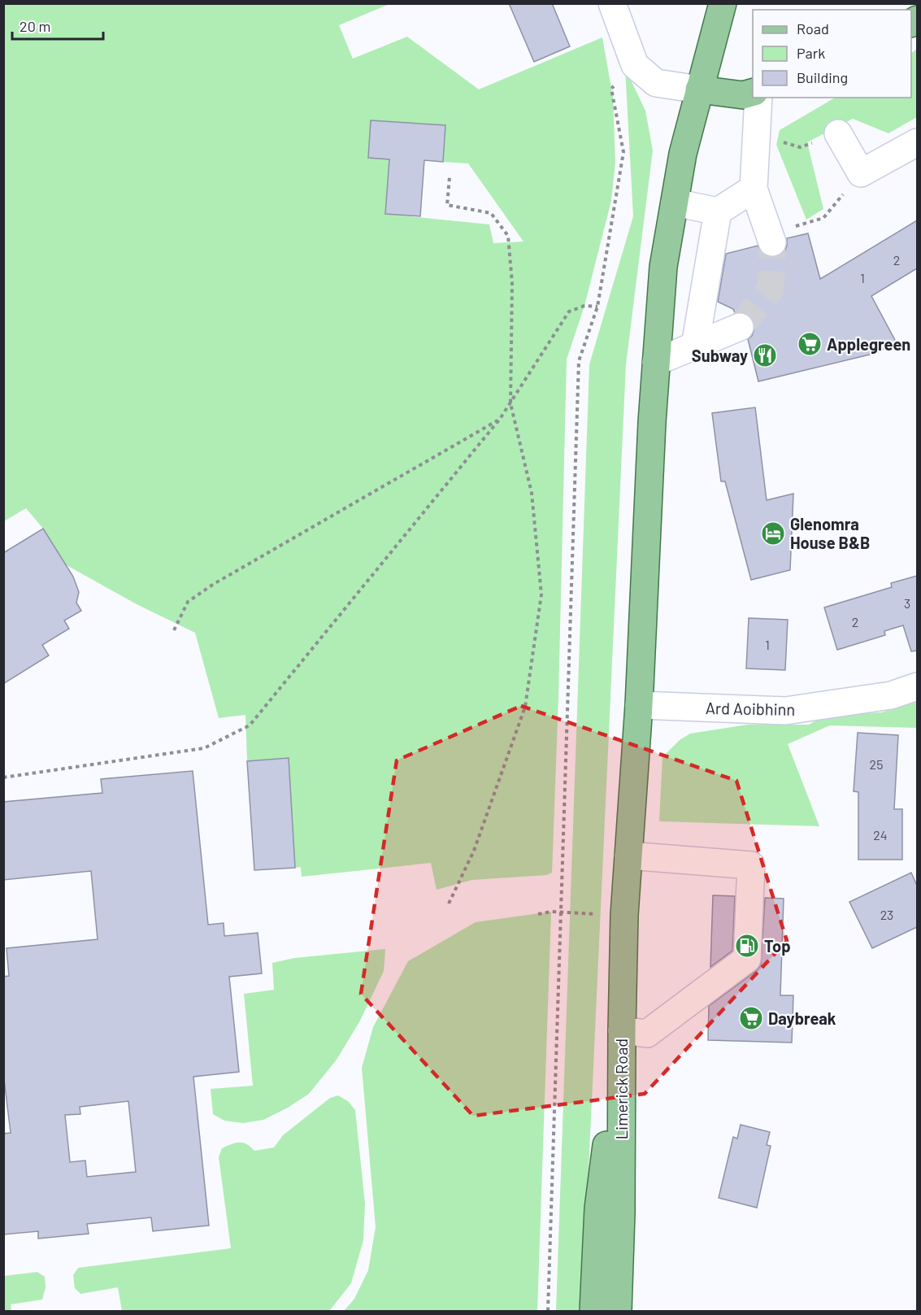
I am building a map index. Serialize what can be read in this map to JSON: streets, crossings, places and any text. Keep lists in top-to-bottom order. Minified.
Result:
{"streets":{"main road":["Limerick Road"],"street":["Ard Aoibhinn"]},"places":{"supermarket":["Applegreen","Daybreak"],"restaurant":["Subway"],"hotel":["Glenomra House B&B"],"fuel station":["Top"]},"house_numbers":["2","1","3","2","1","25","24","23"],"legend":["Road","Park","Building"],"scale_bar":"20 m"}
